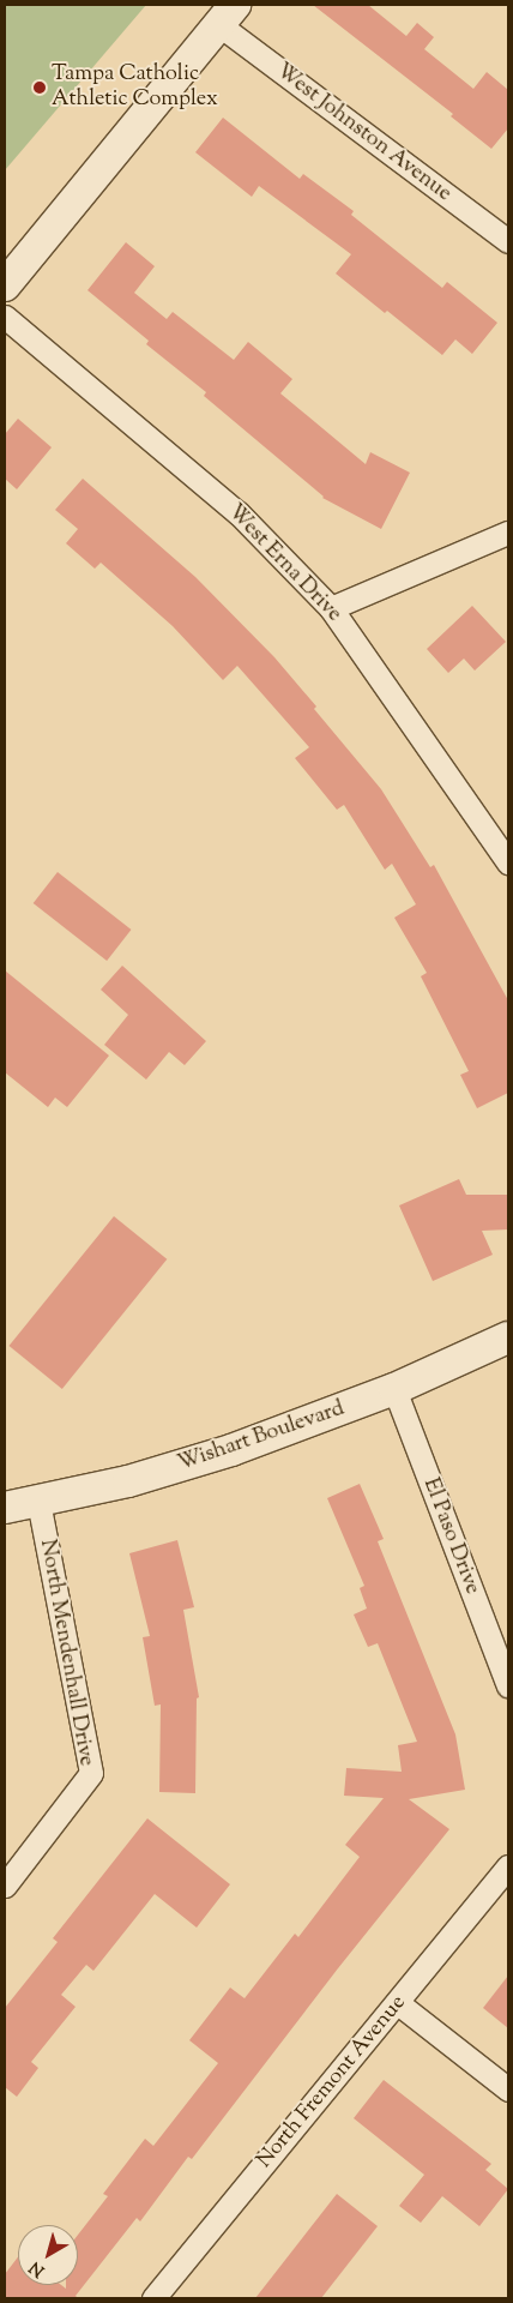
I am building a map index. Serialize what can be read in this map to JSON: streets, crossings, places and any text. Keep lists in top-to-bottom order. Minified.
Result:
{"streets":{"street":["West Johnston Avenue","West Erna Drive","Wishart Boulevard","El Paso Drive","North Mendenhall Drive","North Fremont Avenue"]},"crossings":[["Wishart Boulevard","El Paso Drive"],["Wishart Boulevard","North Mendenhall Drive"]],"places":["Tampa Catholic Athletic Complex"],"north":"bottom left"}
